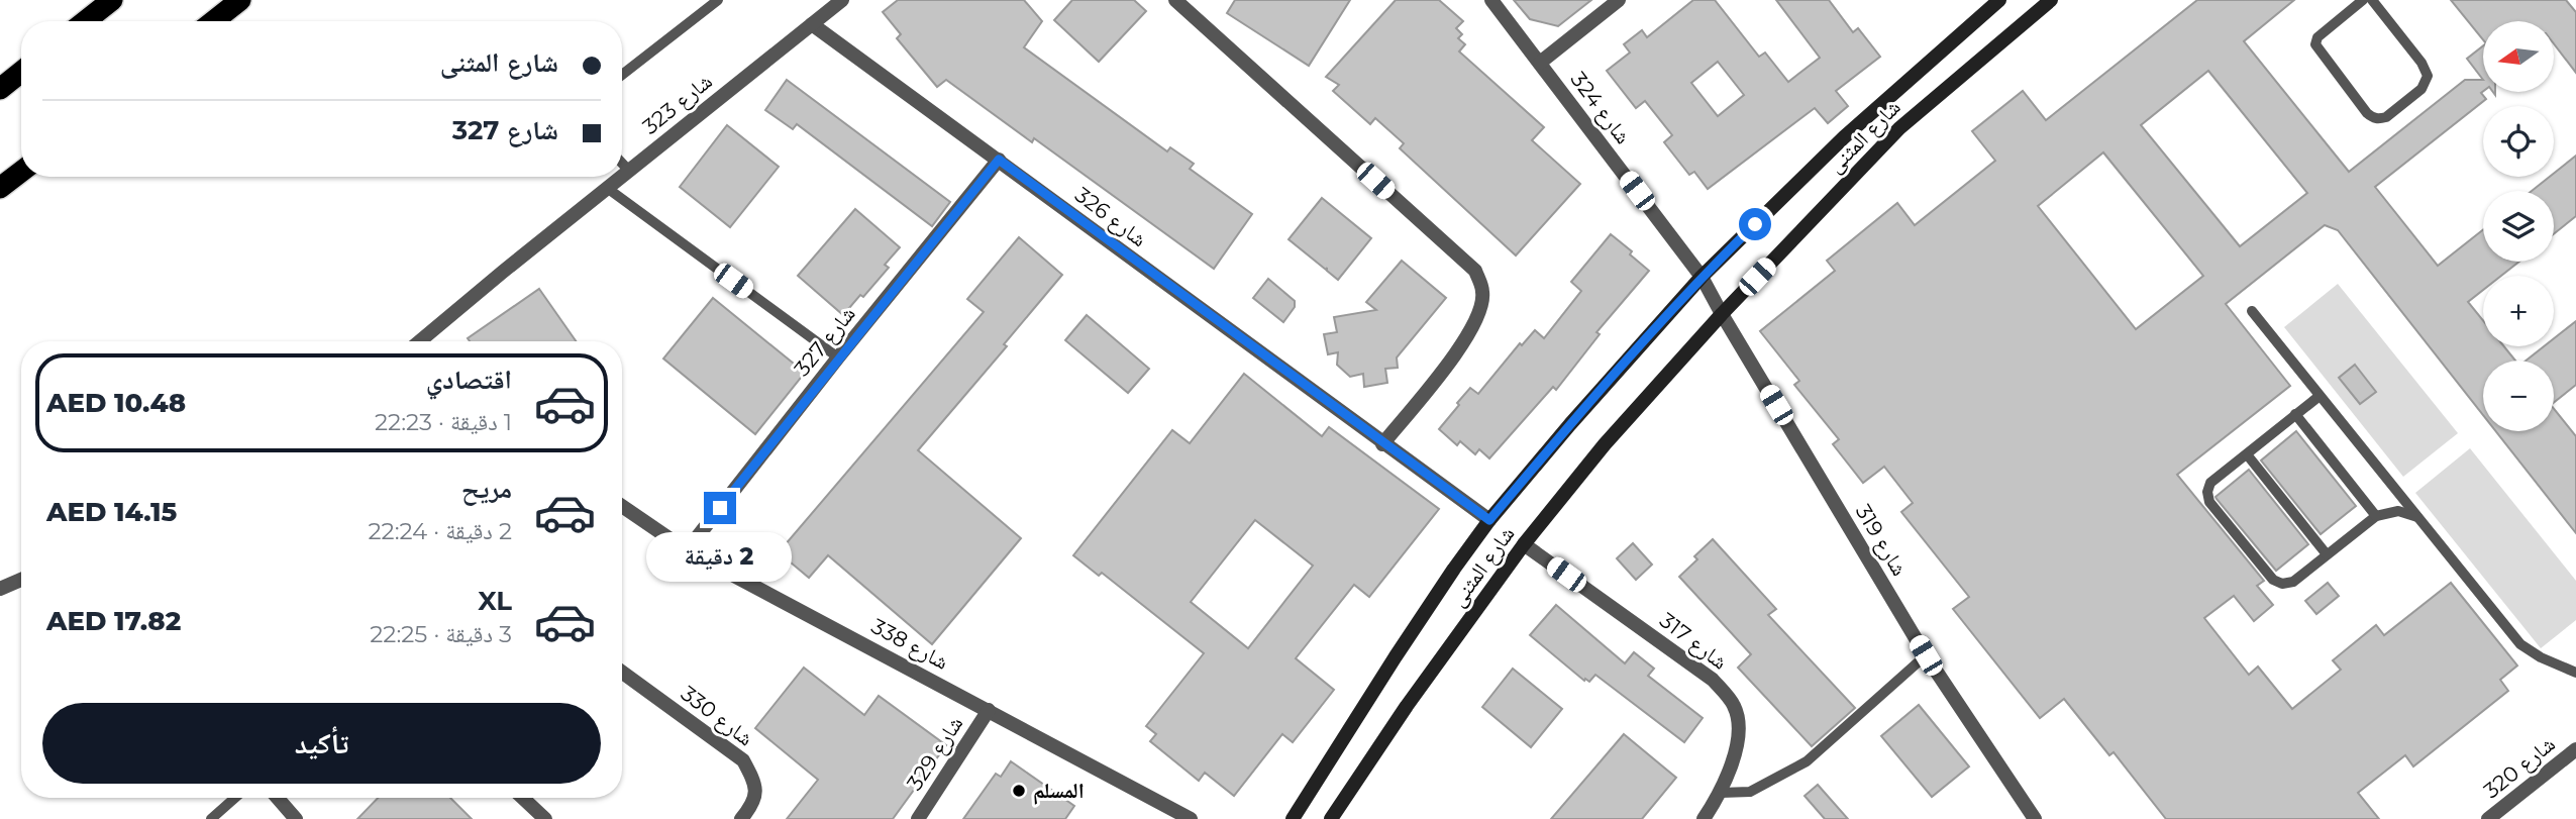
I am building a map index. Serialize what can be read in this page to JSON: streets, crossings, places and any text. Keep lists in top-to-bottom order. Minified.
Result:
{"streets":{"street":["شارع 323","شارع 324","شارع المثنى","شارع 326","شارع 327","شارع 319","شارع 317","شارع 338","شارع 330","شارع 329","شارع 320"]},"crossings":[["شارع 323","شارع 326"],["شارع 324","شارع المثنى"],["شارع 324","شارع 319"],["شارع المثنى","شارع 326"],["شارع المثنى","شارع 319"],["شارع المثنى","شارع 317"],["شارع 326","شارع 327"],["شارع 327","شارع 338"],["شارع 338","شارع 329"]],"places":["المسلم"],"north":"left","page":{"map_buttons":["+","−"],"banner":["شارع المثنى","شارع 327"],"list":[{"name":"اقتصادي","note":"1 دقيقة · 22:23","value":"AED 10.48"},{"name":"مريح","note":"2 دقيقة · 22:24","value":"AED 14.15"},{"name":"XL","note":"3 دقيقة · 22:25","value":"AED 17.82"}],"bubble":"2 دقيقة","buttons":"تأكيد"}}
